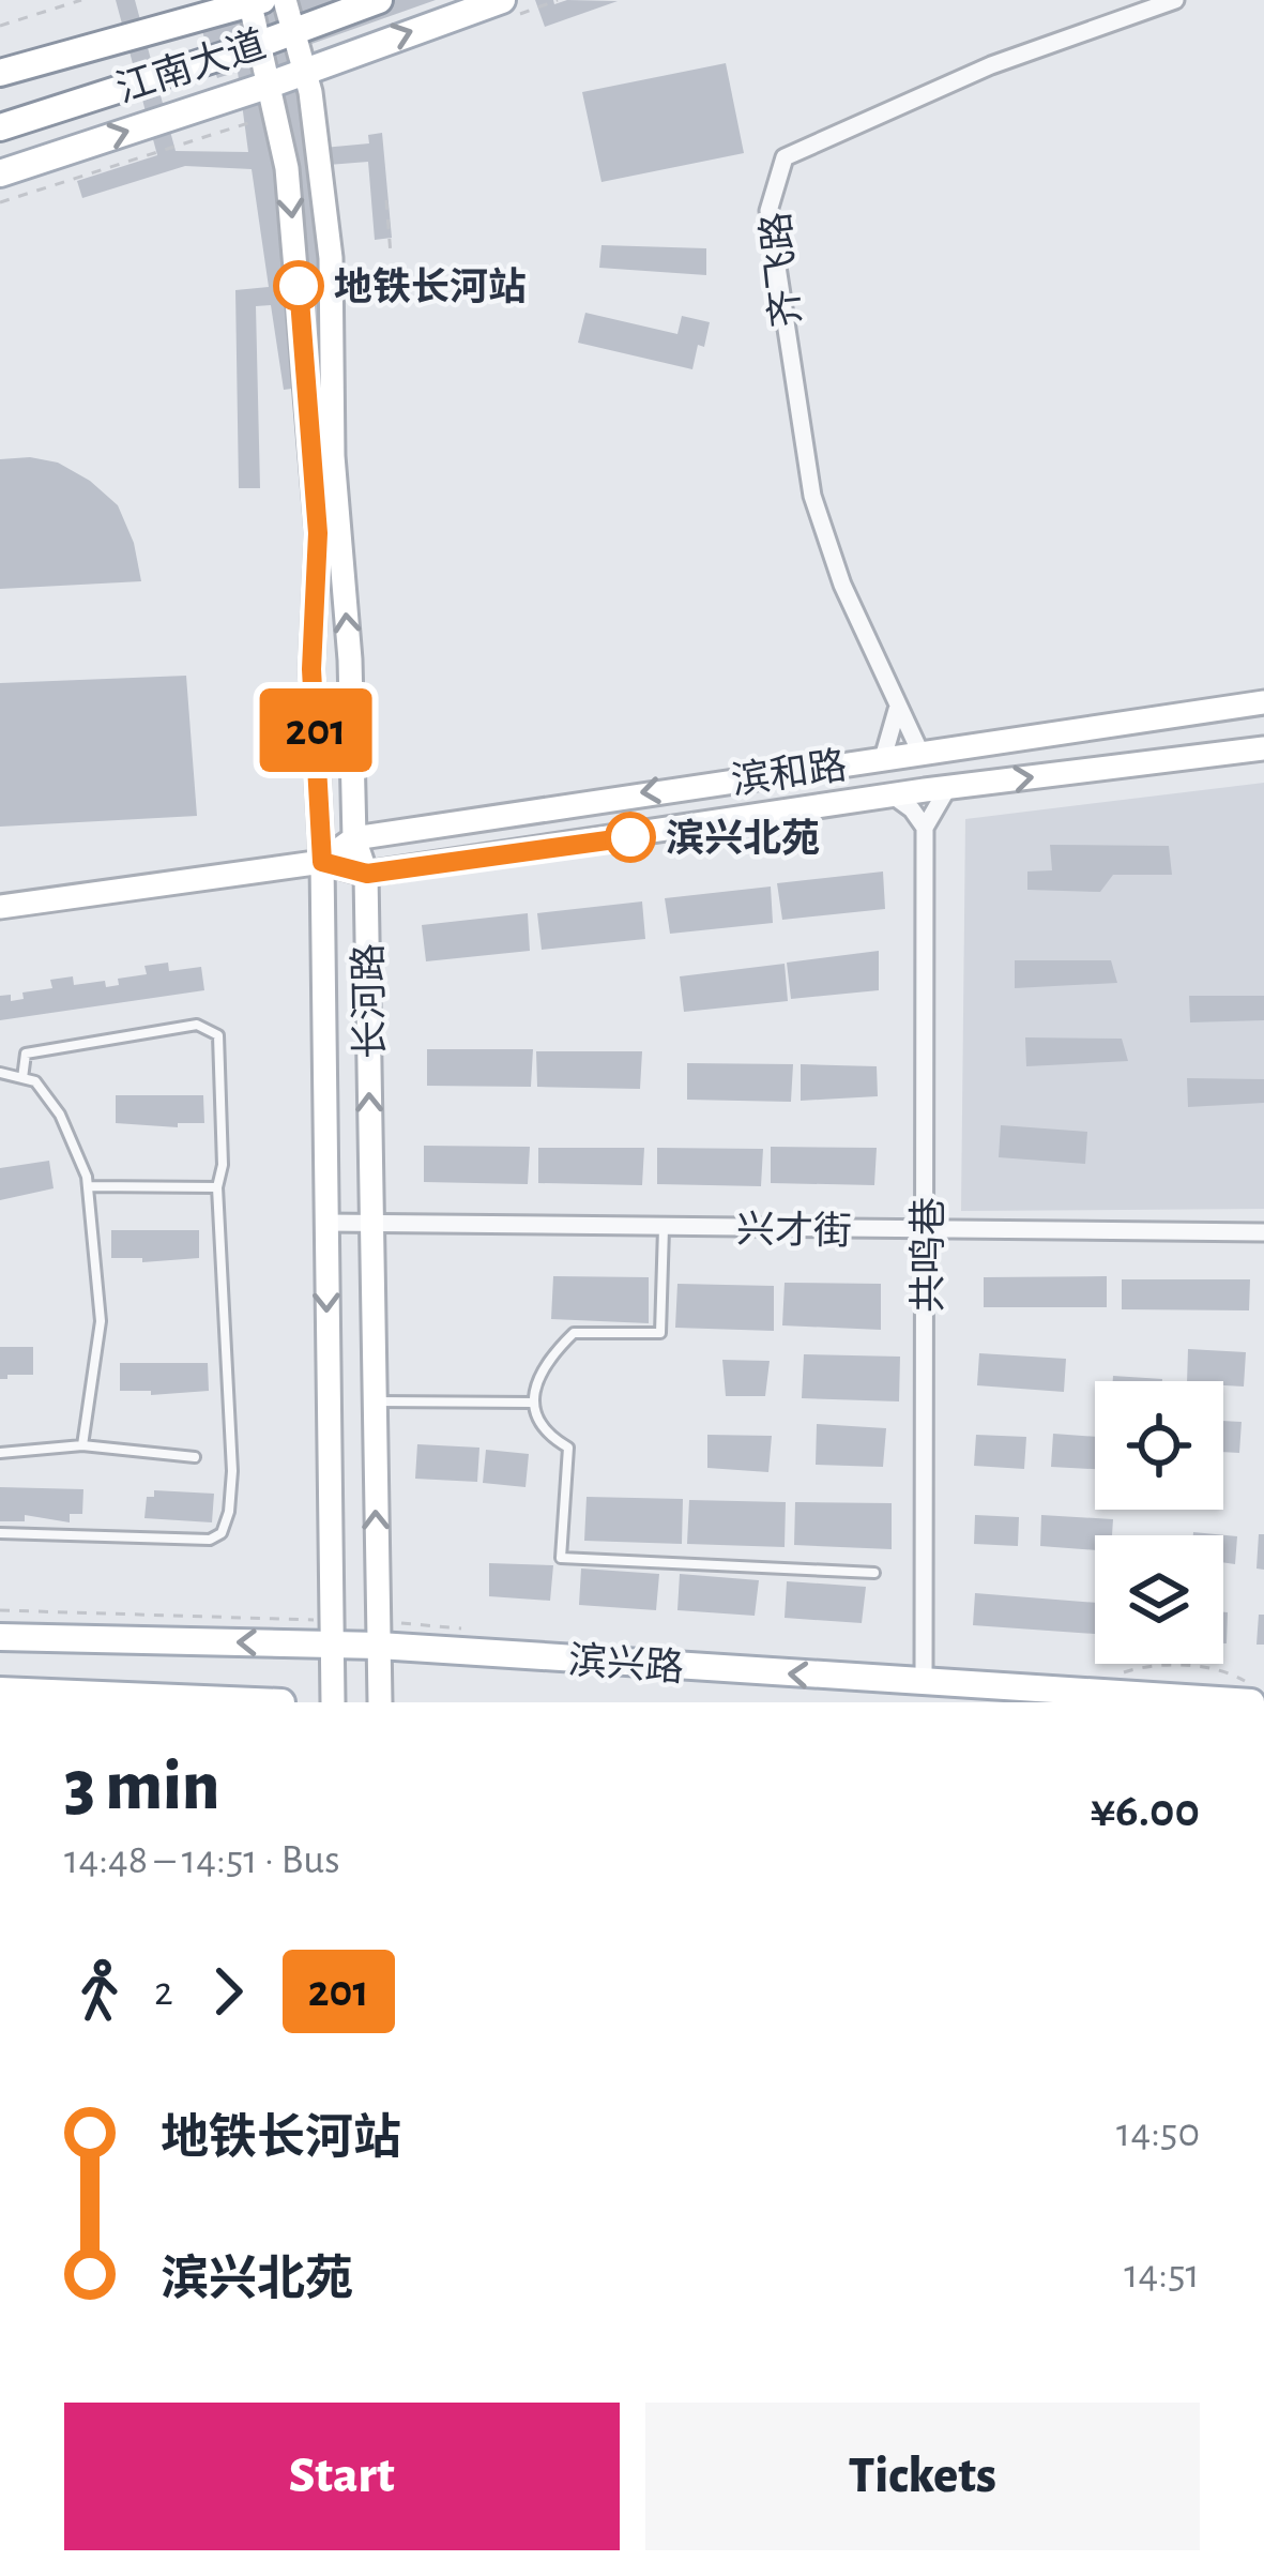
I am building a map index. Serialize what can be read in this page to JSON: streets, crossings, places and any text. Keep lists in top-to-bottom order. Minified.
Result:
{"streets":{"main road":["江南大道","滨和路","长河路","滨兴路"],"street":["齐飞路","兴才街","共鸣巷"]},"crossings":[["江南大道","长河路"],["齐飞路","滨和路"],["滨和路","长河路"],["长河路","兴才街"],["长河路","滨兴路"],["兴才街","共鸣巷"],["共鸣巷","滨兴路"]],"places":["地铁长河站","滨兴北苑"],"lines":["bus line 201"],"page":{"on_map":"201","heading":["3 min","14:48 – 14:51 · Bus","¥6.00"],"legs":["2","201"],"list":[{"name":"地铁长河站","value":"14:50"},{"name":"滨兴北苑","value":"14:51"}],"buttons":["Start","Tickets"]}}
